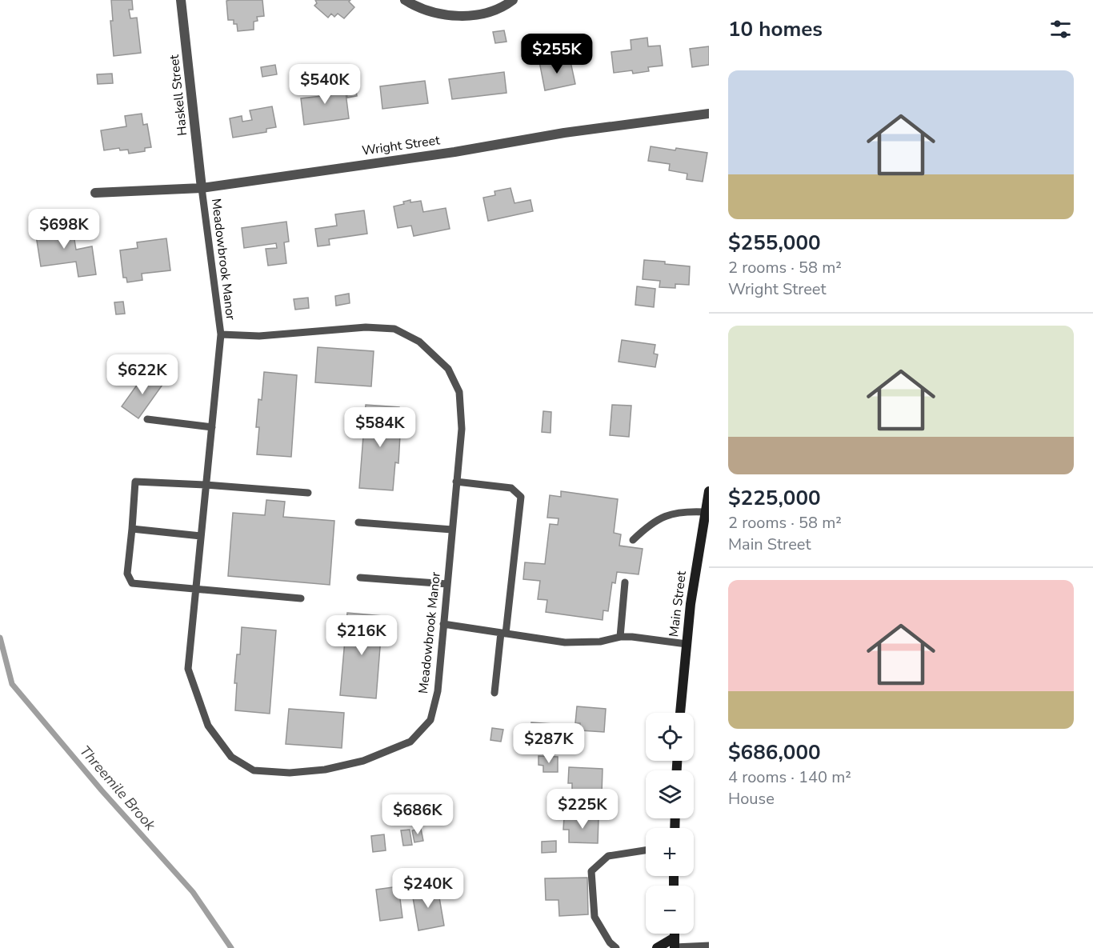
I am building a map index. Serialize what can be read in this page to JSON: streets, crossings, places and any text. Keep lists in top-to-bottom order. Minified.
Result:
{"streets":{"main road":["Main Street"],"street":["Haskell Street","Wright Street"],"lane":["Meadowbrook Manor"]},"crossings":[["Haskell Street","Wright Street"],["Haskell Street","Meadowbrook Manor"],["Wright Street","Meadowbrook Manor"]],"water":["Threemile Brook"],"page":{"heading":"10 homes","price":["$255K","$540K","$698K","$622K","$584K","$216K","$287K","$225K","$686K","$240K"],"list":[{"name":"$255,000","note":"2 rooms · 58 m² · Wright Street"},{"name":"$225,000","note":"2 rooms · 58 m² · Main Street"},{"name":"$686,000","note":"4 rooms · 140 m² · House"}],"map_buttons":["+","−"]}}
